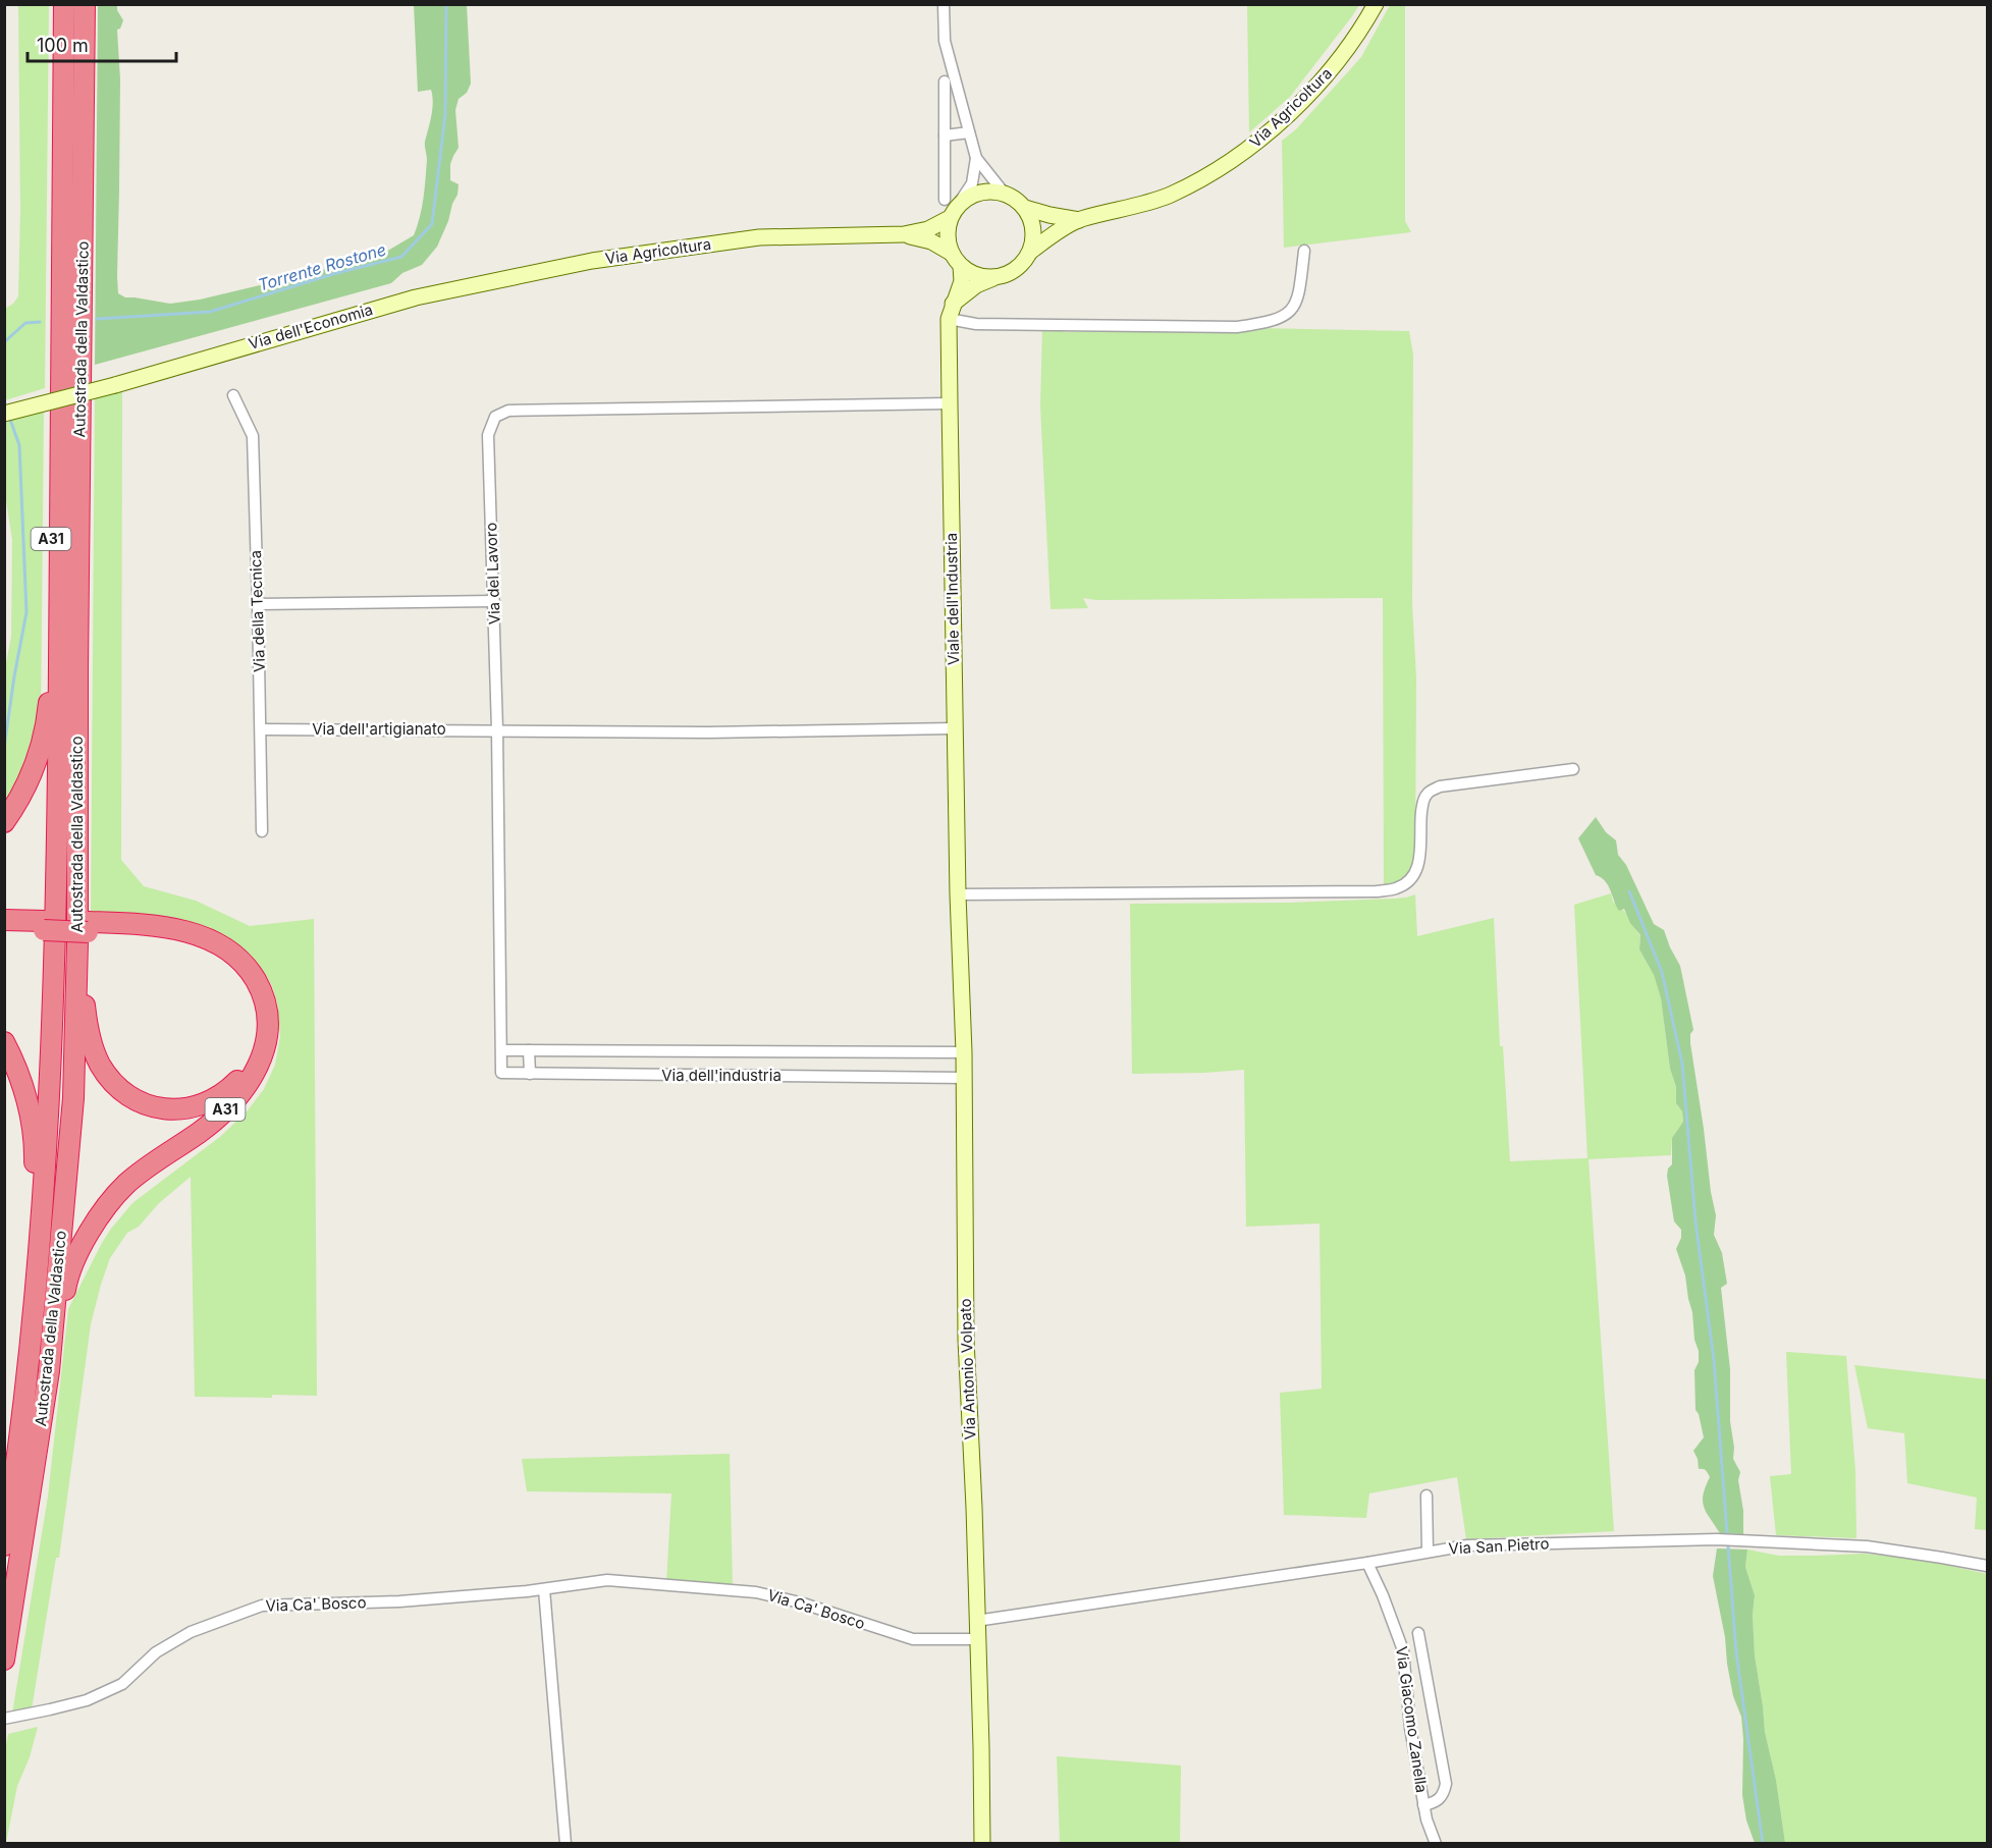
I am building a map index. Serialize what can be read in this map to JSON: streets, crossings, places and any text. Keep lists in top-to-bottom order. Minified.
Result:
{"streets":{"highway":["Autostrada della Valdastico","A31"],"main road":["Via Agricoltura","Via dell'Economia","Viale dell'Industria","Via Antonio Volpato"],"street":["Via del Lavoro","Via della Tecnica","Via dell'artigianato","Via dell'industria","Via San Pietro","Via Ca' Bosco","Via Giacomo Zanella"]},"crossings":[["Via Agricoltura","Via dell'Economia"],["Via Agricoltura","Viale dell'Industria"],["Autostrada della Valdastico","A31"],["Via del Lavoro","Viale dell'Industria"],["Via del Lavoro","Via dell'artigianato"],["Via del Lavoro","Via dell'industria"],["Viale dell'Industria","Via Antonio Volpato"],["Via della Tecnica","Via dell'artigianato"],["Via dell'artigianato","Via dell'industria"],["Via dell'industria","Via Antonio Volpato"],["Via Antonio Volpato","Via San Pietro"],["Via Antonio Volpato","Via Ca' Bosco"],["Via San Pietro","Via Giacomo Zanella"]],"water":["Torrente Rostone"],"scale_bar":"100 m"}
